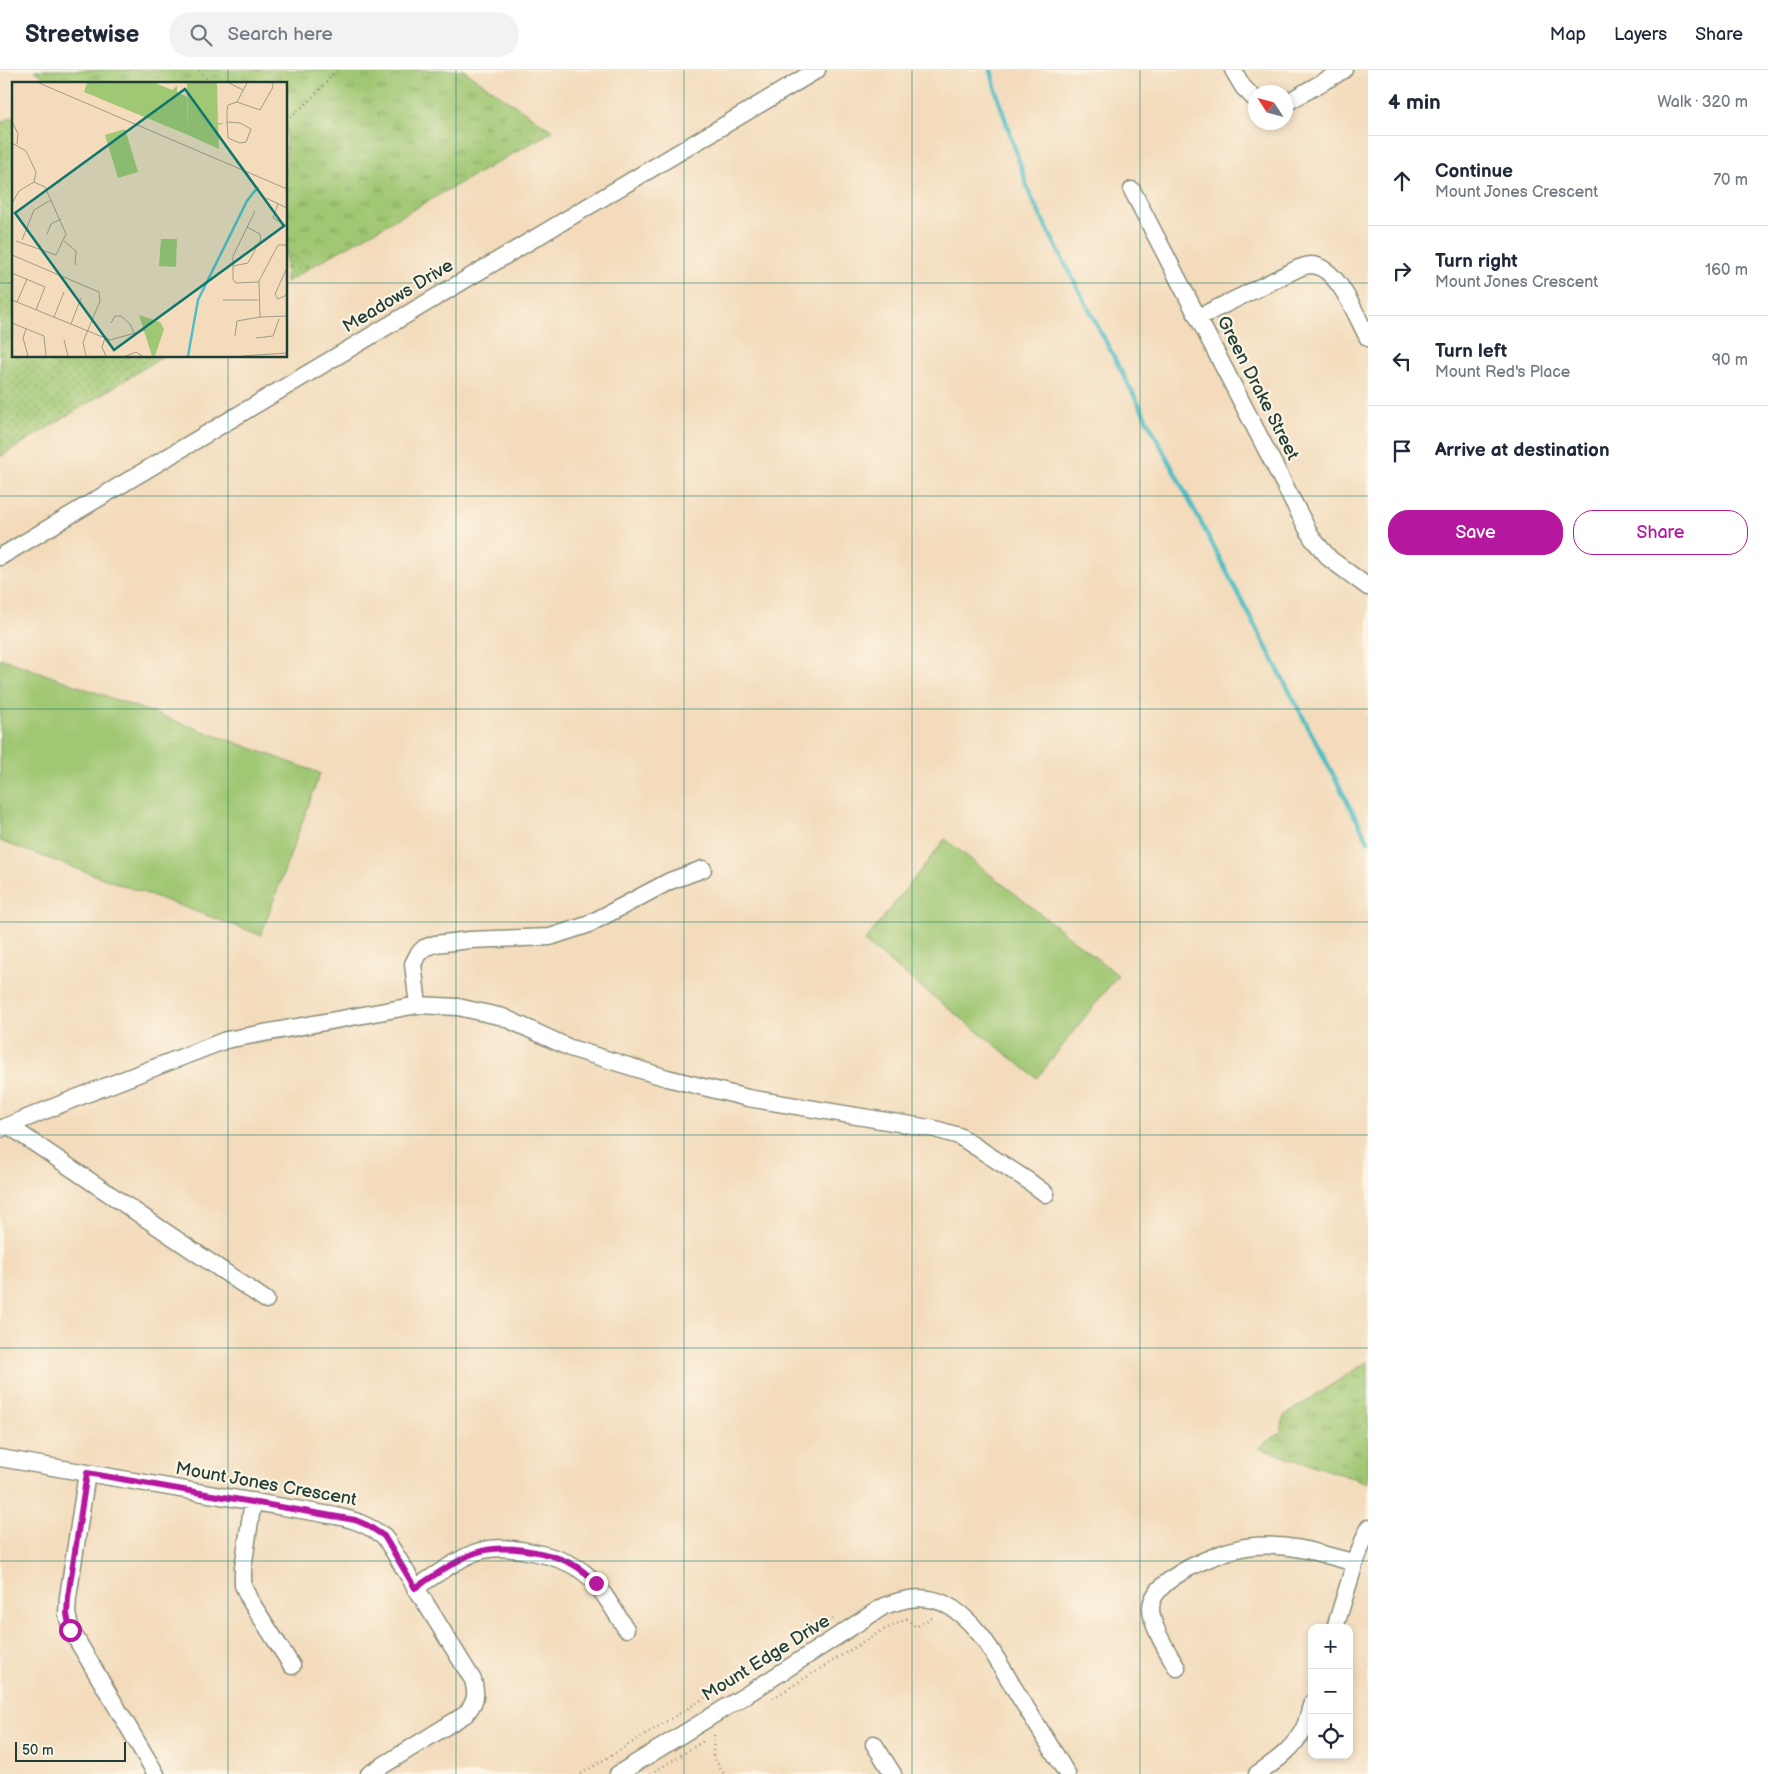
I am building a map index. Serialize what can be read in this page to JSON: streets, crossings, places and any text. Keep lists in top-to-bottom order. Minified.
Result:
{"streets":{"street":["Meadows Drive","Green Drake Street","Mount Jones Crescent","Mount Edge Drive"]},"scale_bar":"50 m","north":"top left","page":{"header":"Streetwise","search":"Search here","nav":["Map","Layers","Share"],"heading":["4 min","Walk · 320 m"],"list":[["Continue","Mount Jones Crescent","70 m"],["Turn right","Mount Jones Crescent","160 m"],["Turn left","Mount Red's Place","90 m"],"Arrive at destination"],"buttons":["Save","Share"],"map_buttons":["+","−"],"scale":"50 m"}}
